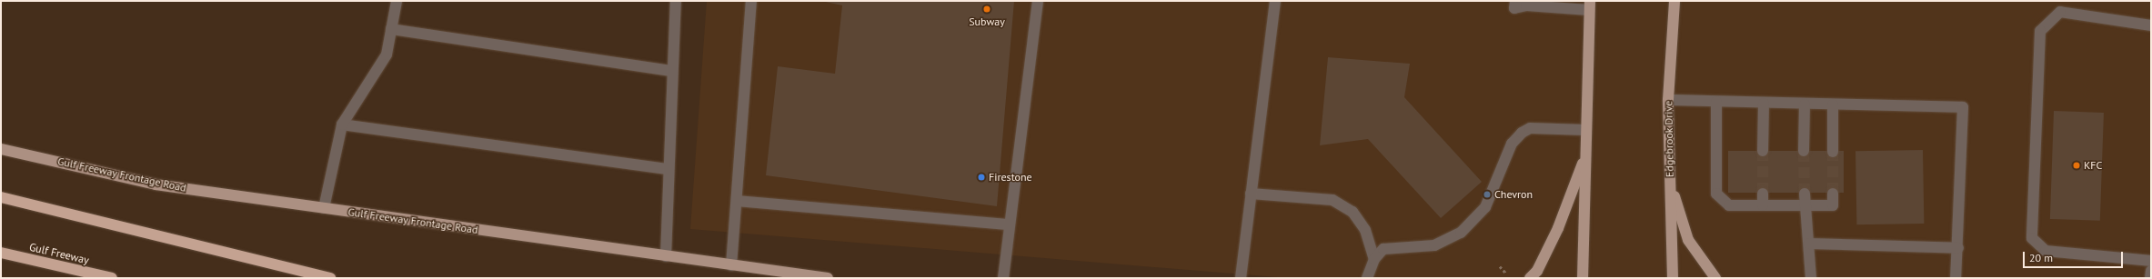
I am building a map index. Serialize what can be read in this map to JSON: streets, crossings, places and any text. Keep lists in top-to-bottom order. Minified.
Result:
{"streets":{"highway":["Gulf Freeway"],"main road":["Edgebrook Drive","Gulf Freeway Frontage Road"]},"places":["Subway","KFC","Firestone","Chevron"],"scale_bar":"20 m"}
